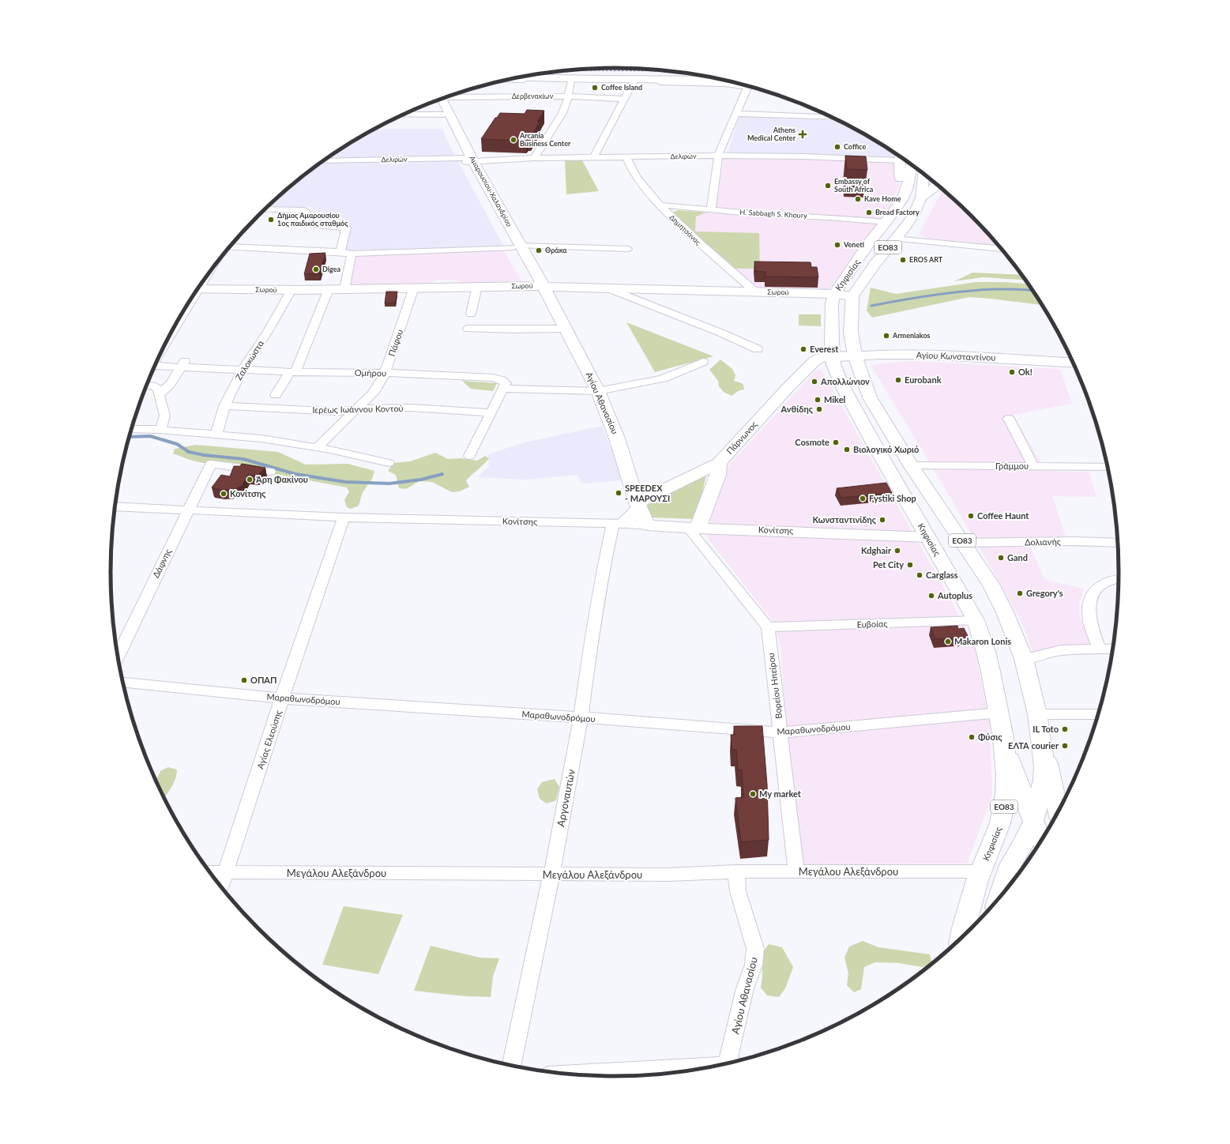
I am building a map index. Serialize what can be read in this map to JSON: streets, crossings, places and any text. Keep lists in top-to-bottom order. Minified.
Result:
{"streets":{"main road":["Αμαρουσίου-Χαλανδρίου","ΕΟ83","Κηφισίας","Σωρού","Αγίου Κωνσταντίνου","Αγίου Αθανασίου","Πάρνωνος","Κονίτσης"],"street":["Δερβενακίων","Δελφών","H. Sabbagh S. Khoury","Δημητσάνας","Πάφου","Ζαλοκώστα","Ομήρου","Ιερέως Ιωάννου Κοντού","Γράμμου","Δολιανής","Δάφνης","Ευβοίας","Βορείου Ηπείρου","Μαραθωνοδρόμου","Αγίας Ελεούσης","Αργοναυτών","Μεγάλου Αλεξάνδρου"]},"crossings":[["Δελφών","Αμαρουσίου-Χαλανδρίου"],["Δελφών","Δημητσάνας"],["Αμαρουσίου-Χαλανδρίου","Σωρού"],["Αμαρουσίου-Χαλανδρίου","Αγίου Αθανασίου"],["H. Sabbagh S. Khoury","Δημητσάνας"],["H. Sabbagh S. Khoury","Κηφισίας"],["Δημητσάνας","Σωρού"],["Κηφισίας","Σωρού"],["Κηφισίας","Αγίου Κωνσταντίνου"],["Κηφισίας","Πάρνωνος"],["Κηφισίας","Γράμμου"],["Κηφισίας","Κονίτσης"],["Κηφισίας","Δολιανής"],["Κηφισίας","Ευβοίας"],["Κηφισίας","Μαραθωνοδρόμου"],["Κηφισίας","Μεγάλου Αλεξάνδρου"],["Σωρού","Πάφου"],["Σωρού","Ζαλοκώστα"],["Σωρού","Αγίου Αθανασίου"],["Πάφου","Ομήρου"],["Πάφου","Ιερέως Ιωάννου Κοντού"],["Αγίου Κωνσταντίνου","Πάρνωνος"],["Ζαλοκώστα","Ομήρου"],["Ζαλοκώστα","Ιερέως Ιωάννου Κοντού"],["Αγίου Αθανασίου","Πάρνωνος"],["Αγίου Αθανασίου","Κονίτσης"],["Αγίου Αθανασίου","Μεγάλου Αλεξάνδρου"],["Πάρνωνος","Κονίτσης"],["Πάρνωνος","Αργοναυτών"],["Κονίτσης","Δάφνης"],["Κονίτσης","Αγίας Ελεούσης"],["Κονίτσης","Αργοναυτών"],["Ευβοίας","Βορείου Ηπείρου"],["Βορείου Ηπείρου","Μαραθωνοδρόμου"],["Βορείου Ηπείρου","Μεγάλου Αλεξάνδρου"],["Μαραθωνοδρόμου","Αγίας Ελεούσης"],["Μαραθωνοδρόμου","Αργοναυτών"],["Αγίας Ελεούσης","Μεγάλου Αλεξάνδρου"],["Αργοναυτών","Μεγάλου Αλεξάνδρου"]],"places":{"other":["Coffee Island","Arcania Business Center","Coffice","Embassy of South Africa","Kave Home","Bread Factory","Δήμος Αμαρουσίου 1ος παιδικός σταθμός","Veneti","Θράκα","EROS ART","Digea","Armeniakos","Everest","Ok!","Eurobank","Απολλώνιον","Mikel","Ανθίδης","Cosmote","Βιολογικό Χωριό","Άρη Φακίνου","SPEEDEX - ΜΑΡΟΥΣΙ","Κονίτσης","Fystiki Shop","Coffee Haunt","Κωνσταντινίδης","Kdghair","Gand","Pet City","Carglass","Gregory's","Autoplus","Makaron Lonis","ΟΠΑΠ","IL Toto","Φύσις","ΕΛΤΑ courier","My market"],"health":["Athens Medical Center"]}}
